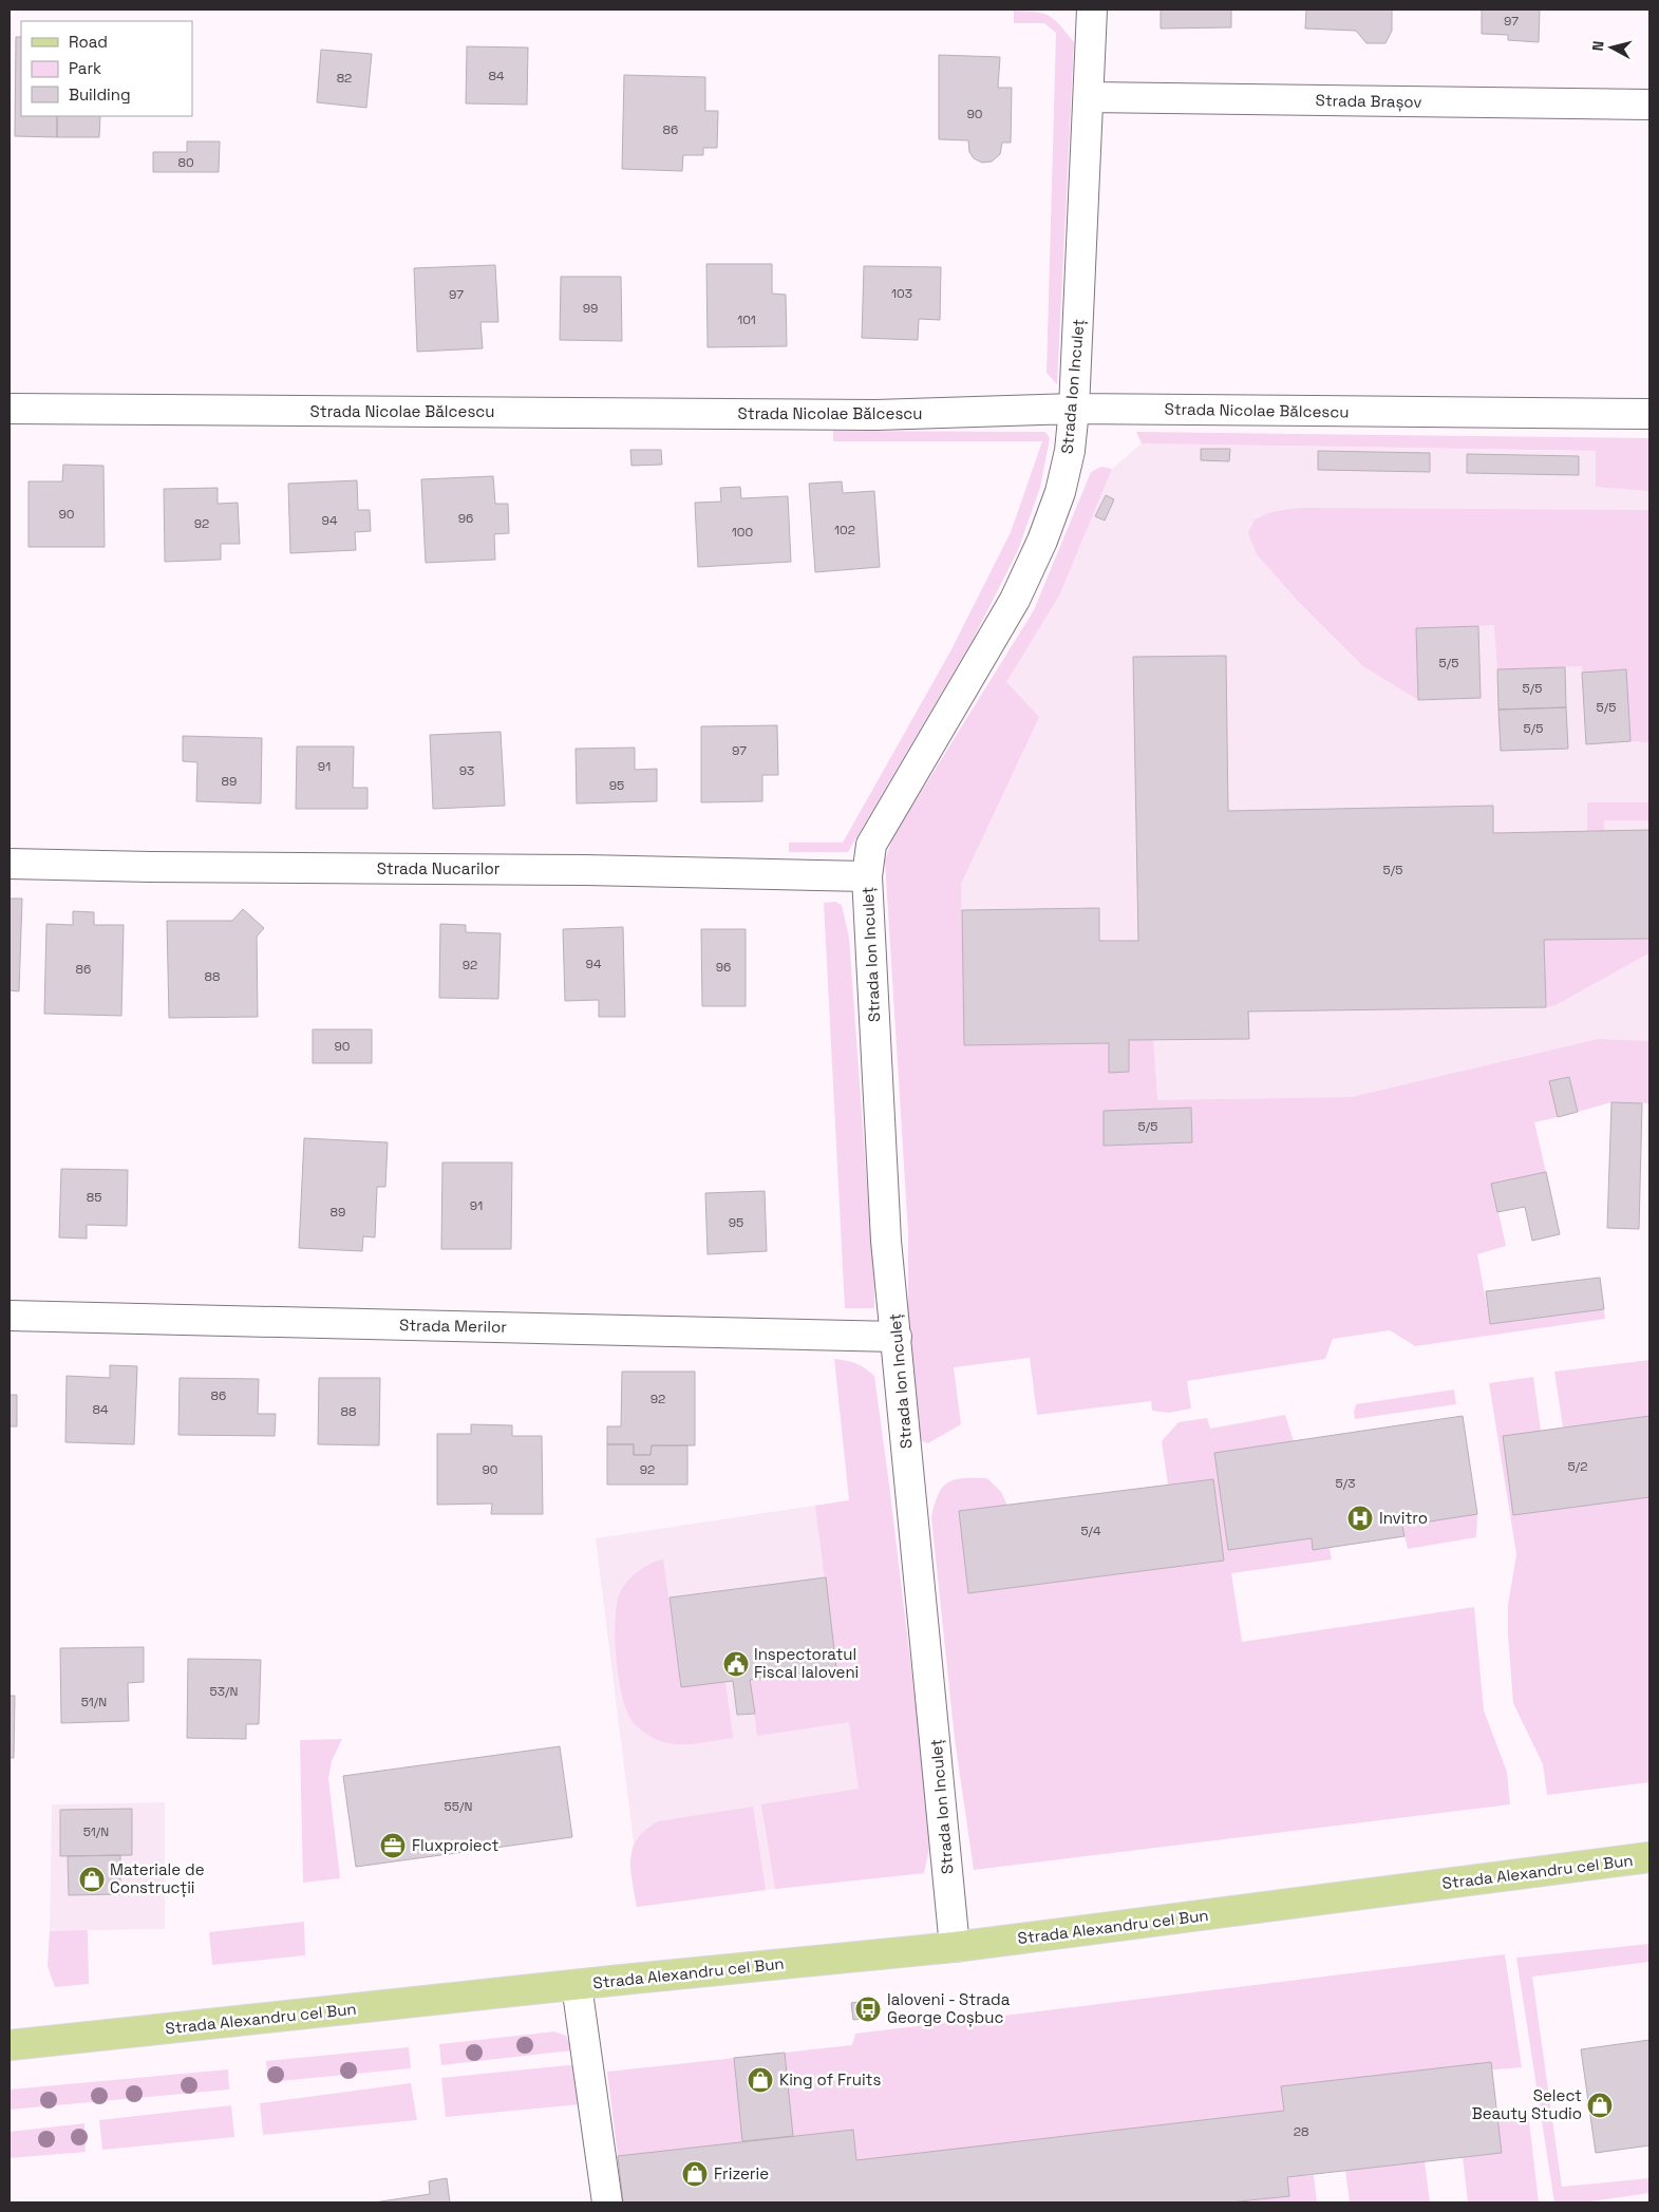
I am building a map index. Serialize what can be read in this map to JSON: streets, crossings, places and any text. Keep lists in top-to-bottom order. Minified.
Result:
{"streets":{"main road":["Strada Alexandru cel Bun"],"street":["Strada Brașov","Strada Ion Inculeț","Strada Nicolae Bălcescu","Strada Nucarilor","Strada Merilor"]},"crossings":[["Strada Brașov","Strada Ion Inculeț"],["Strada Ion Inculeț","Strada Nicolae Bălcescu"],["Strada Ion Inculeț","Strada Nucarilor"],["Strada Ion Inculeț","Strada Merilor"],["Strada Ion Inculeț","Strada Alexandru cel Bun"]],"places":{"hospital":["Invitro"],"public building":["Inspectoratul Fiscal Ialoveni"],"office":["Fluxproiect"],"shop":["Materiale de Construcții","King of Fruits","Select Beauty Studio","Frizerie"],"bus stop":["Ialoveni - Strada George Coșbuc"]},"house_numbers":["97","84","82","90","86","80","103","97","99","101","90","96","94","92","102","100","5/5","5/5","5/5","5/5","97","91","93","89","95","5/5","94","92","96","86","88","90","5/5","85","91","89","95","86","92","84","88","5/2","90","92","5/3","5/4","53/N","51/N","55/N","51/N","28"],"legend":["Road","Park","Building"],"north":"left"}
